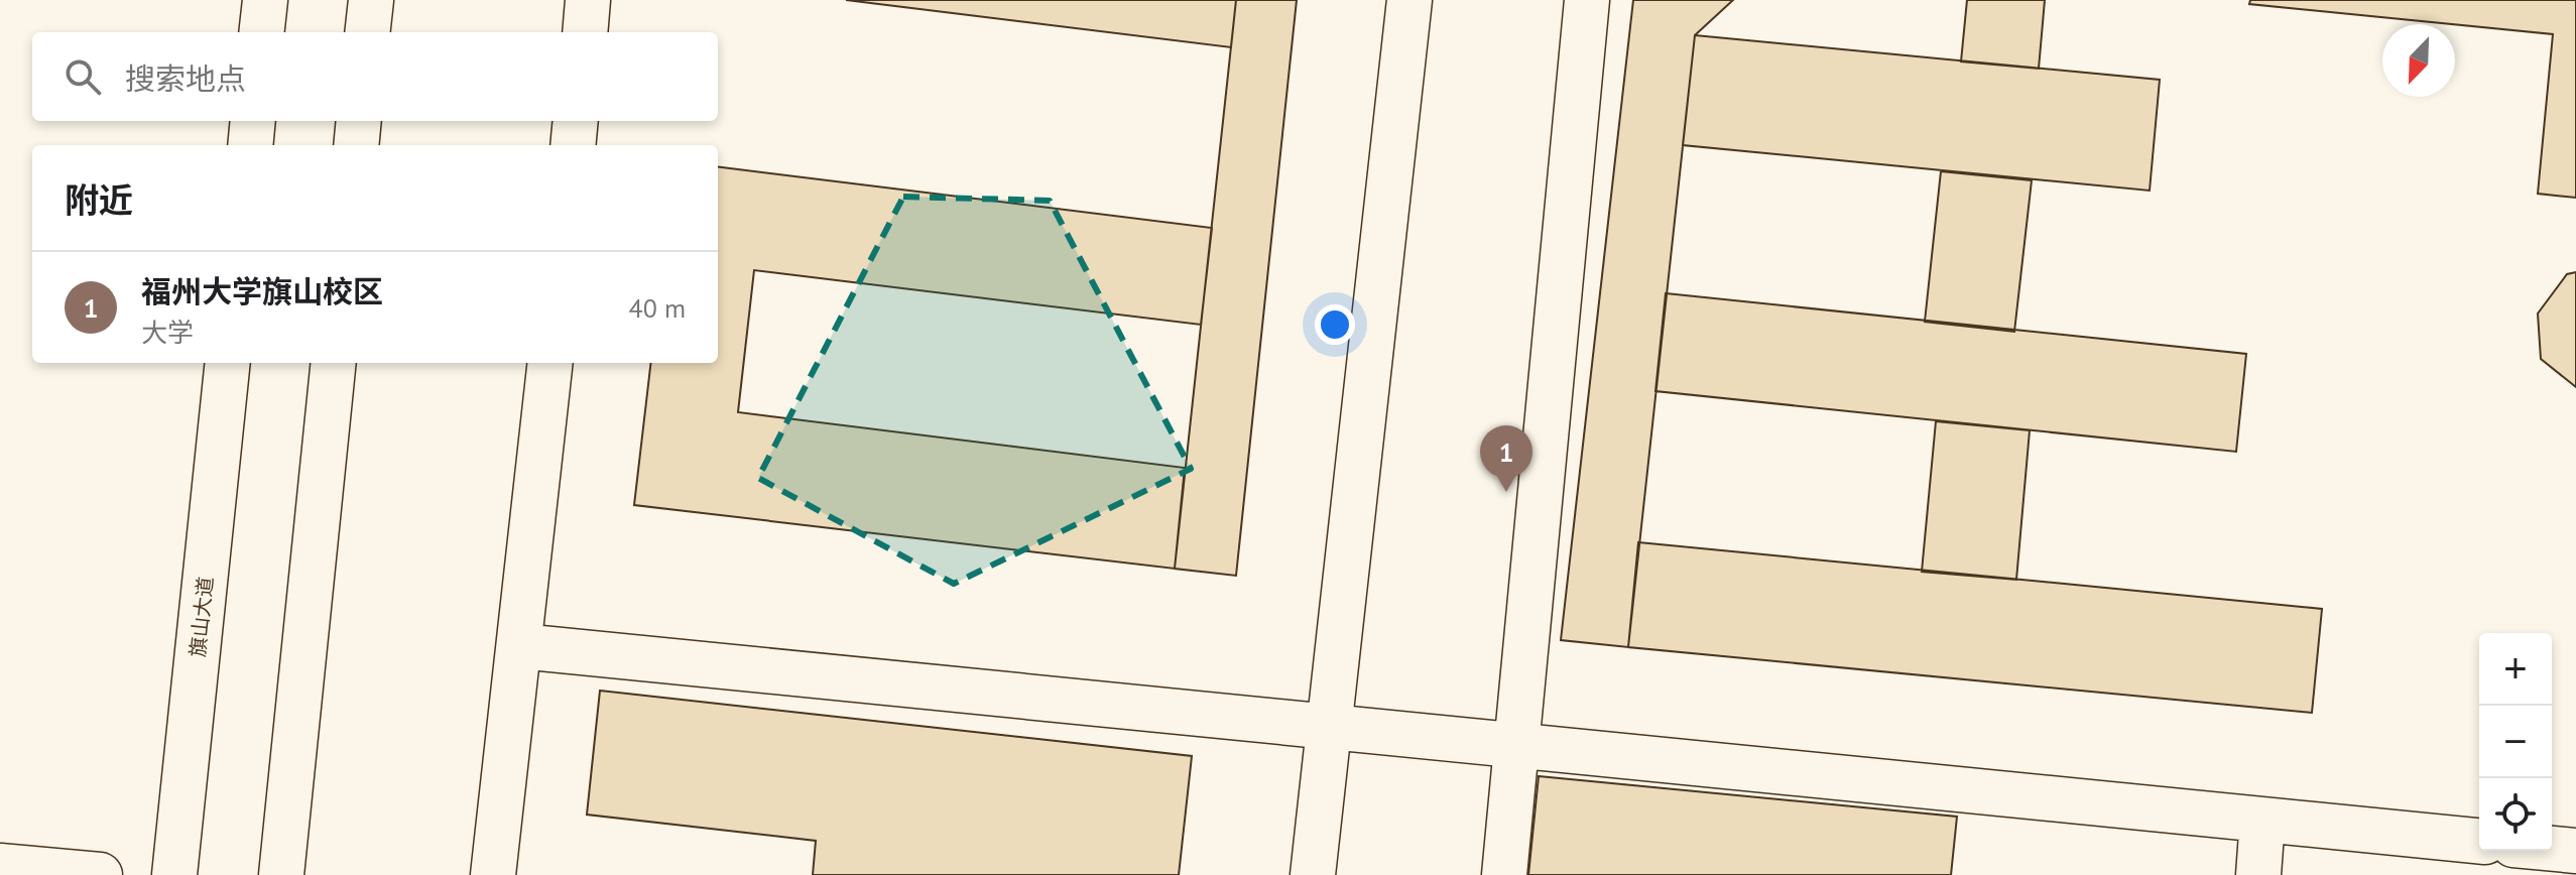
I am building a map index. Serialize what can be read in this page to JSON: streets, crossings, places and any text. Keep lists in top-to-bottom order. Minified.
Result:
{"streets":{"main road":["旗山大道"]},"north":"bottom left","page":{"search":"搜索地点","heading":"附近","list":[{"mark":"1","name":"福州大学旗山校区","note":"大学","value":"40 m"}],"pins":"1","map_buttons":["+","−"]}}
